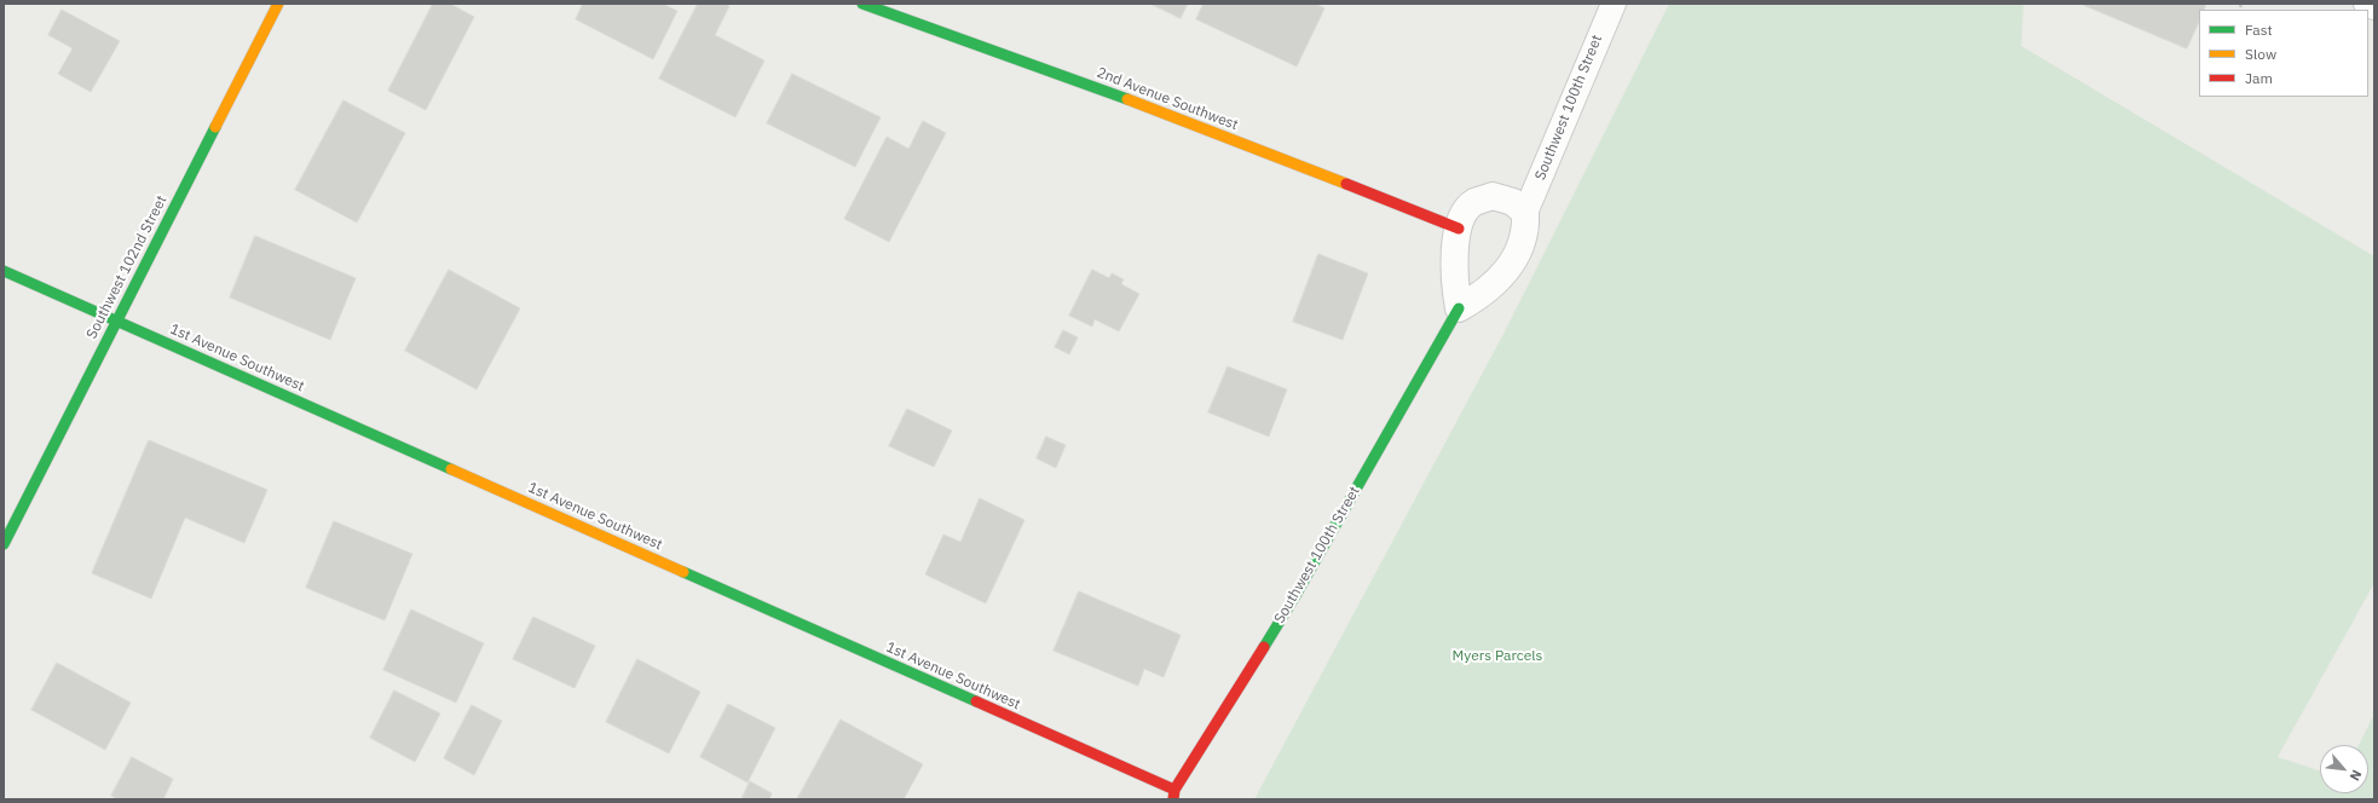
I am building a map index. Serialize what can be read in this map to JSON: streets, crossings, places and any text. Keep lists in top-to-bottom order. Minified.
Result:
{"streets":{"street":["2nd Avenue Southwest","Southwest 100th Street","Southwest 102nd Street","1st Avenue Southwest"]},"crossings":[["Southwest 100th Street","1st Avenue Southwest"],["Southwest 102nd Street","1st Avenue Southwest"]],"parks":["Myers Parcels"],"legend":["Fast","Slow","Jam"],"north":"bottom right"}
